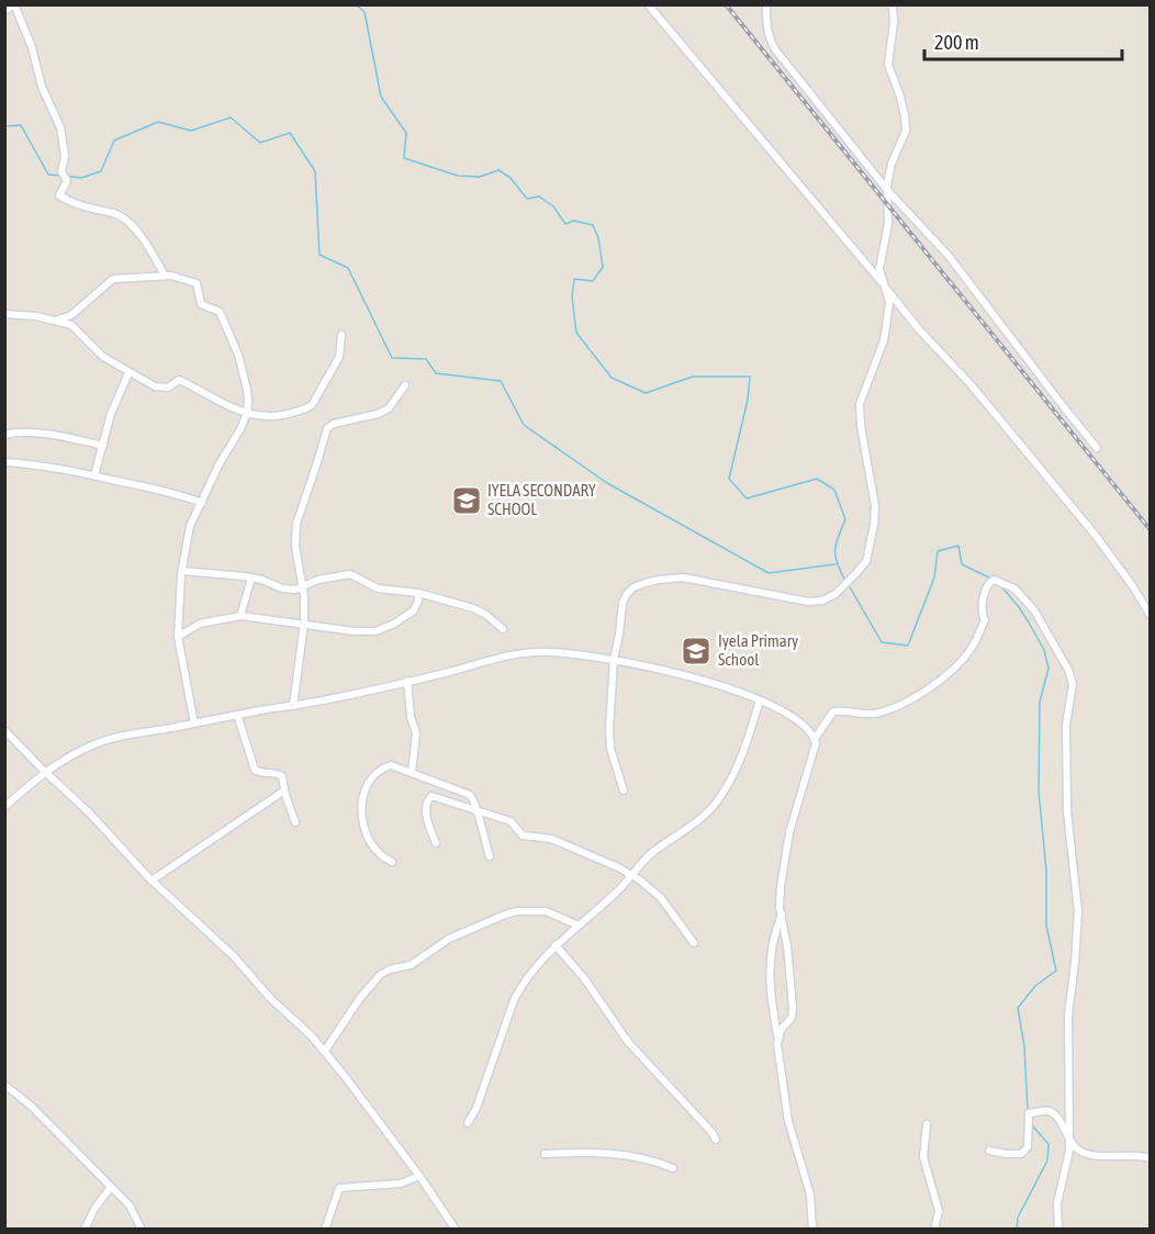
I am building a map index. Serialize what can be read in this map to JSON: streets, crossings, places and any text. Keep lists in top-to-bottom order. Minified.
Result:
{"places":{"school or university":["IYELA SECONDARY SCHOOL","Iyela Primary School"]},"scale_bar":"200 m"}
